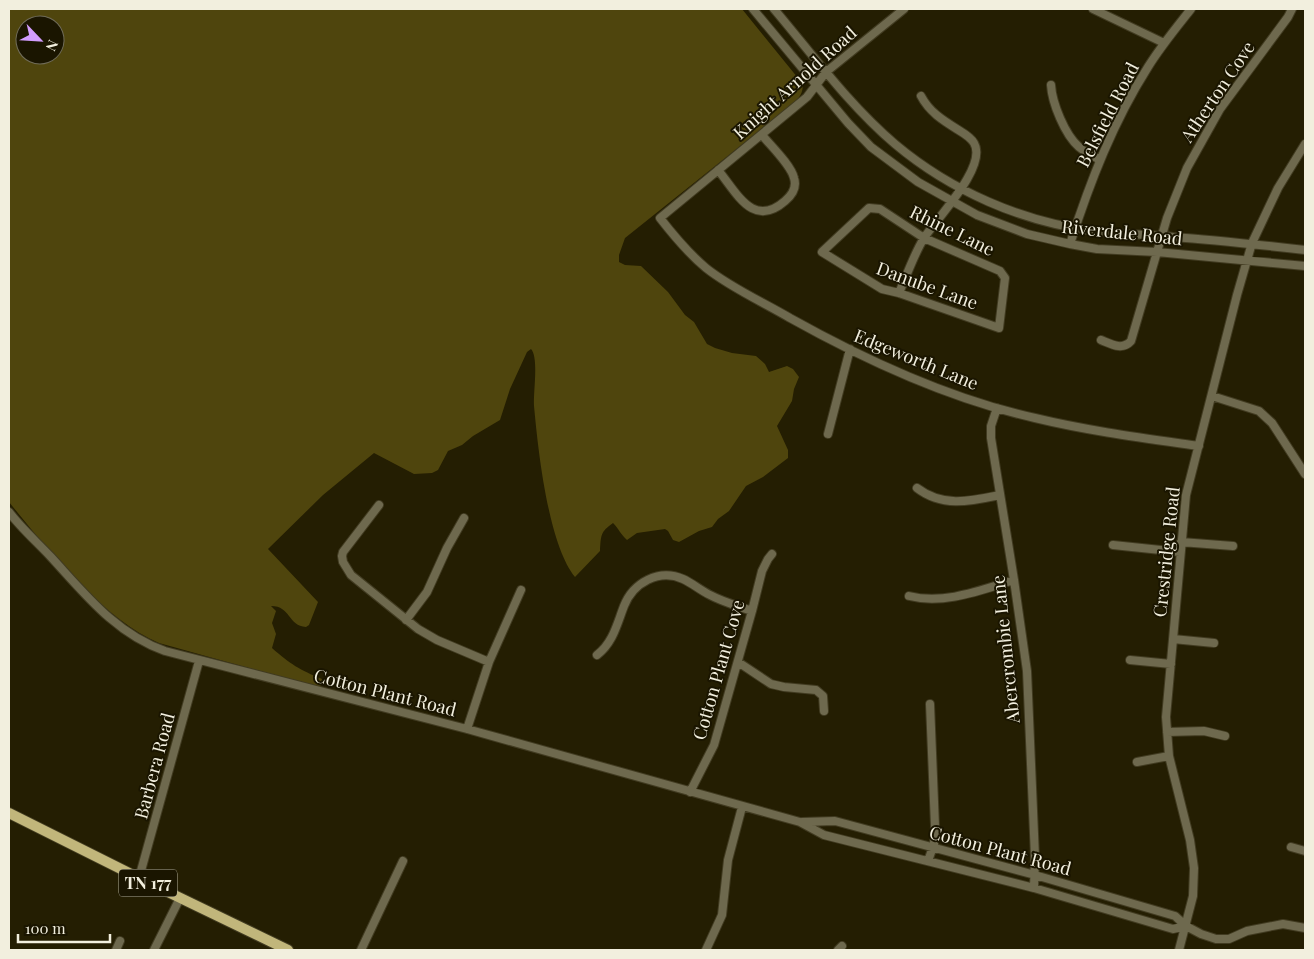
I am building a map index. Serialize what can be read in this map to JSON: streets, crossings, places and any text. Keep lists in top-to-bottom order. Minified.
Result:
{"streets":{"main road":["TN 177"],"street":["Knight Arnold Road","Atherton Cove","Belsfield Road","Rhine Lane","Riverdale Road","Danube Lane","Edgeworth Lane","Crestridge Road","Abercrombie Lane","Cotton Plant Cove","Cotton Plant Road","Barbera Road"]},"crossings":[["Knight Arnold Road","Riverdale Road"],["Knight Arnold Road","Edgeworth Lane"],["Atherton Cove","Riverdale Road"],["Belsfield Road","Riverdale Road"],["Rhine Lane","Danube Lane"],["Riverdale Road","Crestridge Road"],["Edgeworth Lane","Crestridge Road"],["Edgeworth Lane","Abercrombie Lane"],["Crestridge Road","Cotton Plant Road"],["Abercrombie Lane","Cotton Plant Road"],["Cotton Plant Cove","Cotton Plant Road"],["Cotton Plant Road","Barbera Road"],["Barbera Road","TN 177"]],"scale_bar":"100 m","north":"bottom right"}
